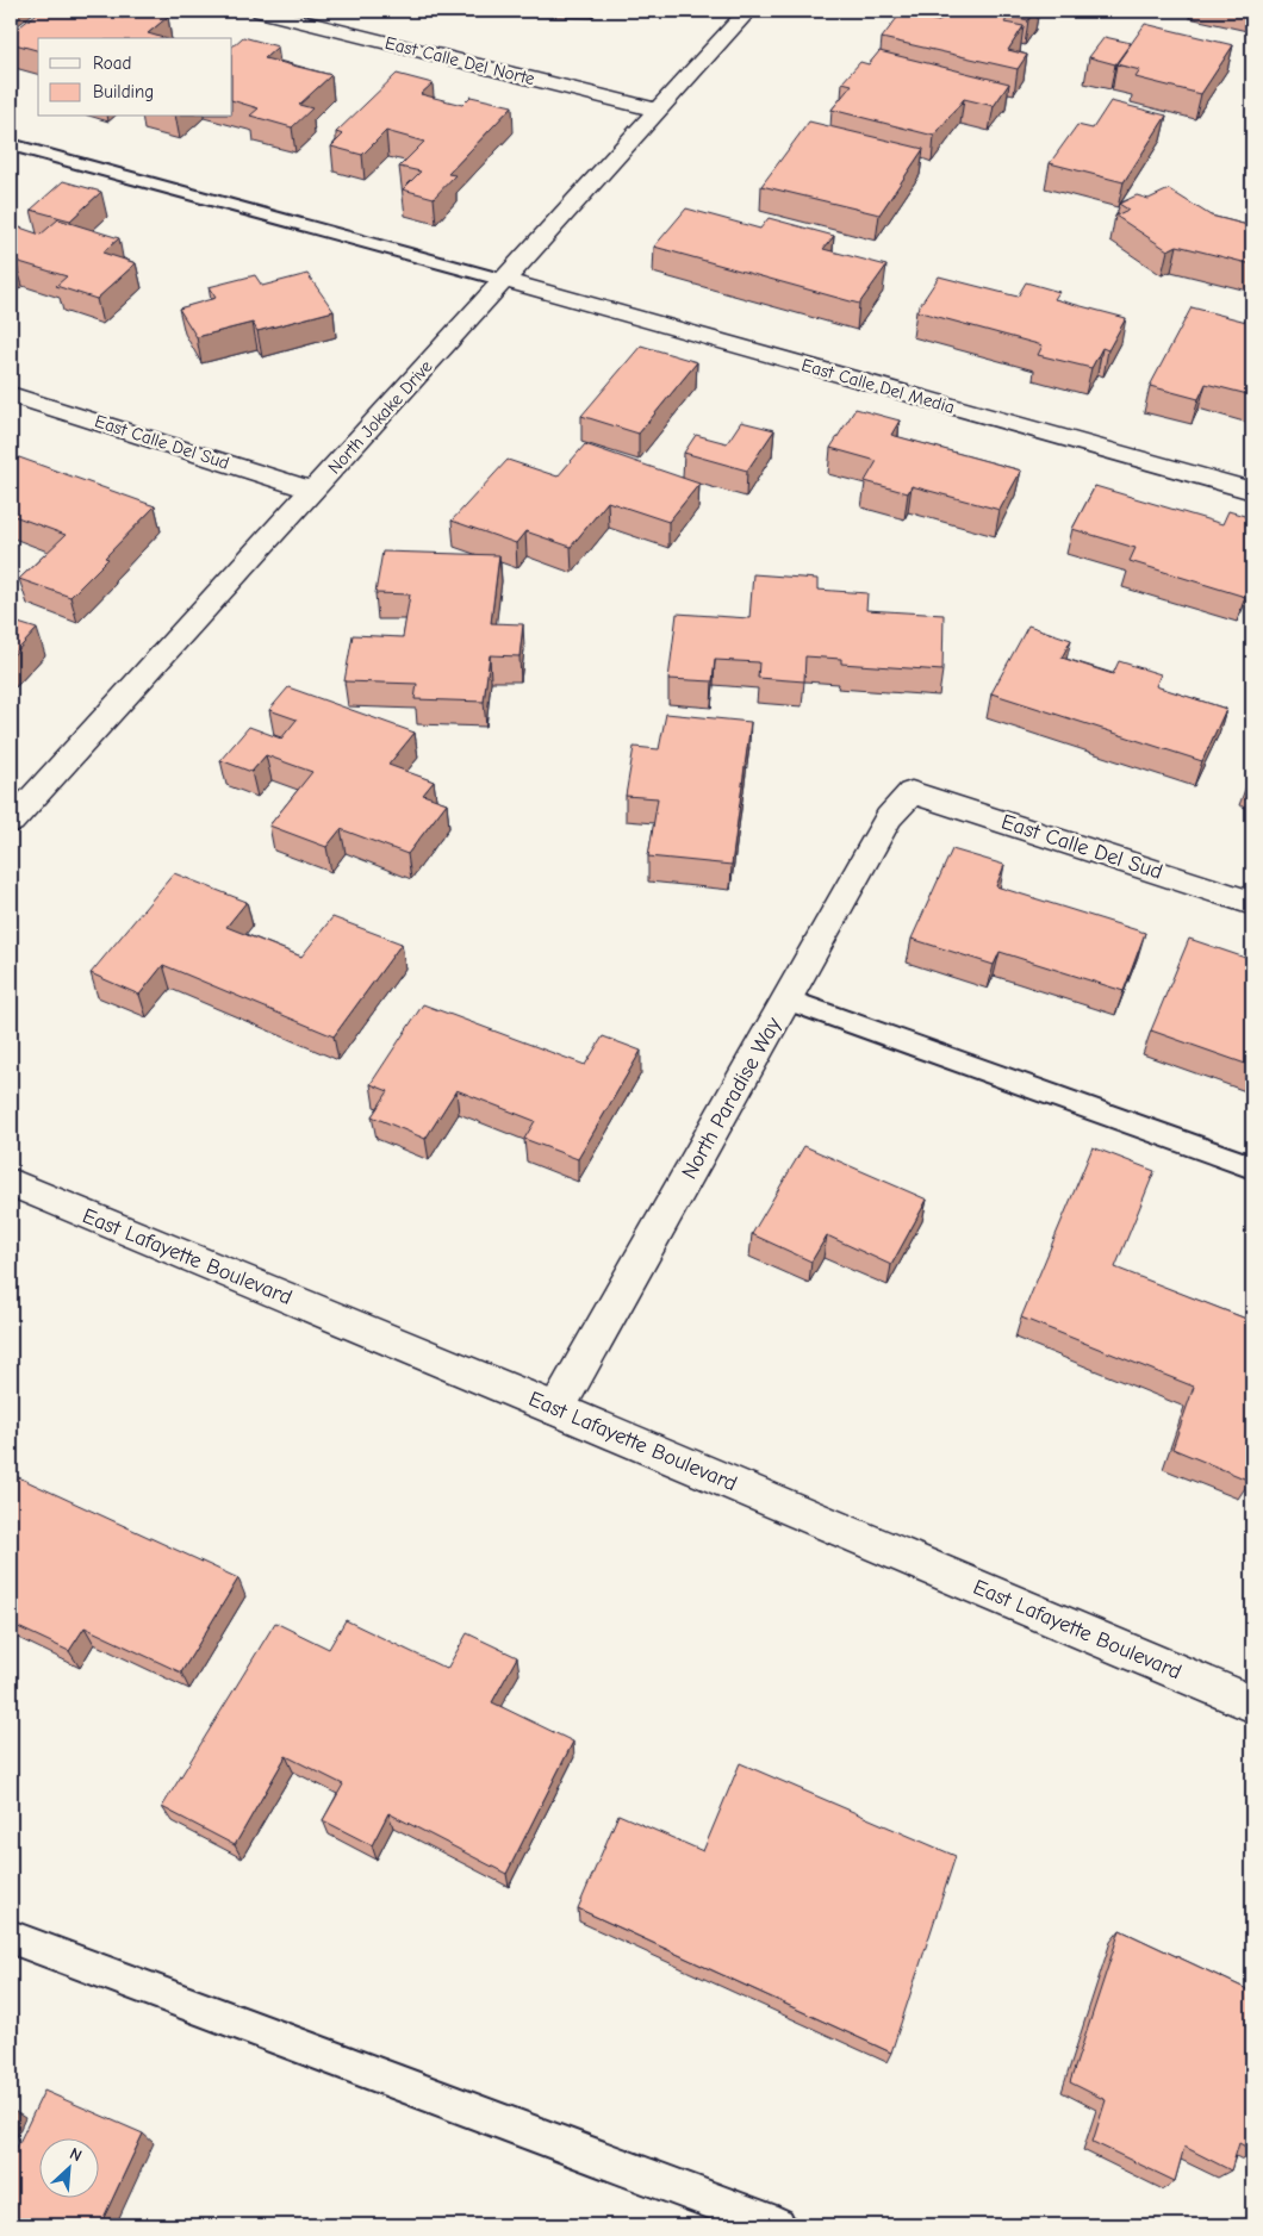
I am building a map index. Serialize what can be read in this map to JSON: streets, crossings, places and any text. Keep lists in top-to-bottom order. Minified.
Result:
{"streets":{"street":["East Calle Del Norte","East Calle Del Media","North Jokake Drive","East Calle Del Sud","North Paradise Way","East Lafayette Boulevard"]},"crossings":[["East Calle Del Norte","North Jokake Drive"],["East Calle Del Media","North Jokake Drive"],["North Jokake Drive","East Calle Del Sud"],["East Calle Del Sud","North Paradise Way"],["North Paradise Way","East Lafayette Boulevard"]],"legend":["Road","Building"],"north":"top right"}
